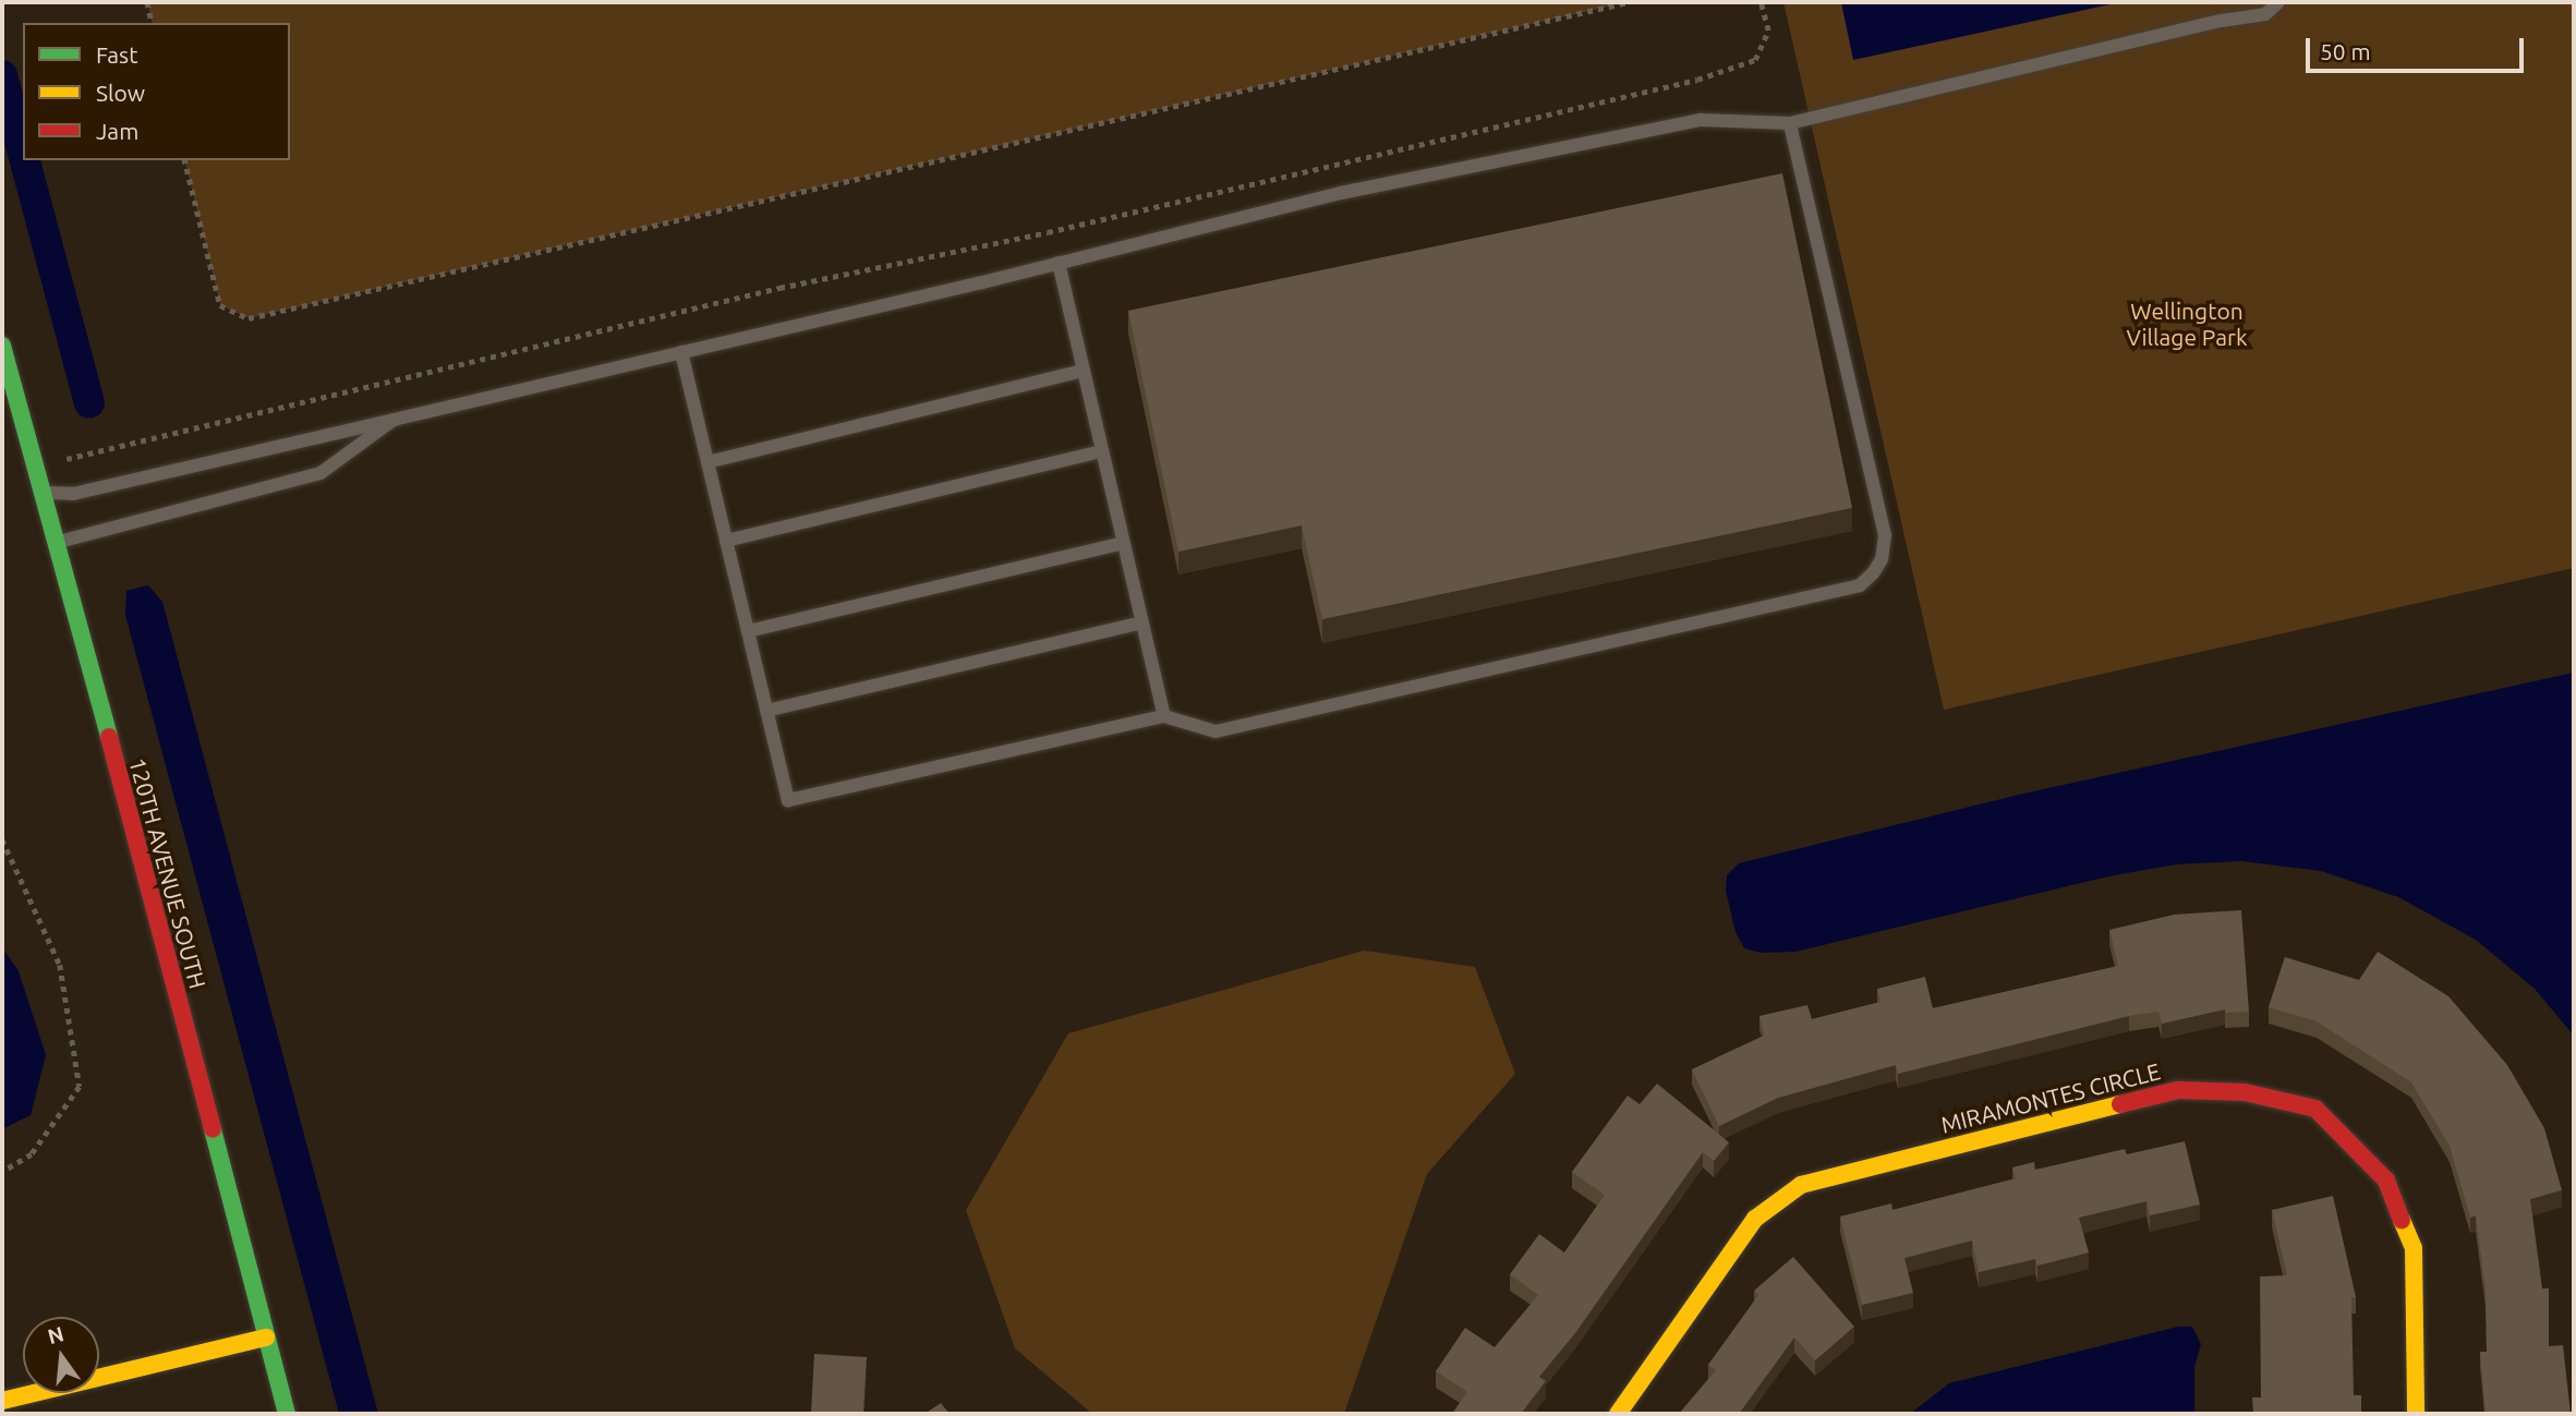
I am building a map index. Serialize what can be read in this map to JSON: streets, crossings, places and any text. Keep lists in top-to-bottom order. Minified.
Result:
{"streets":{"street":["120TH AVENUE SOUTH","MIRAMONTES CIRCLE"]},"parks":["Wellington Village Park"],"legend":["Fast","Slow","Jam"],"scale_bar":"50 m","north":"top"}
